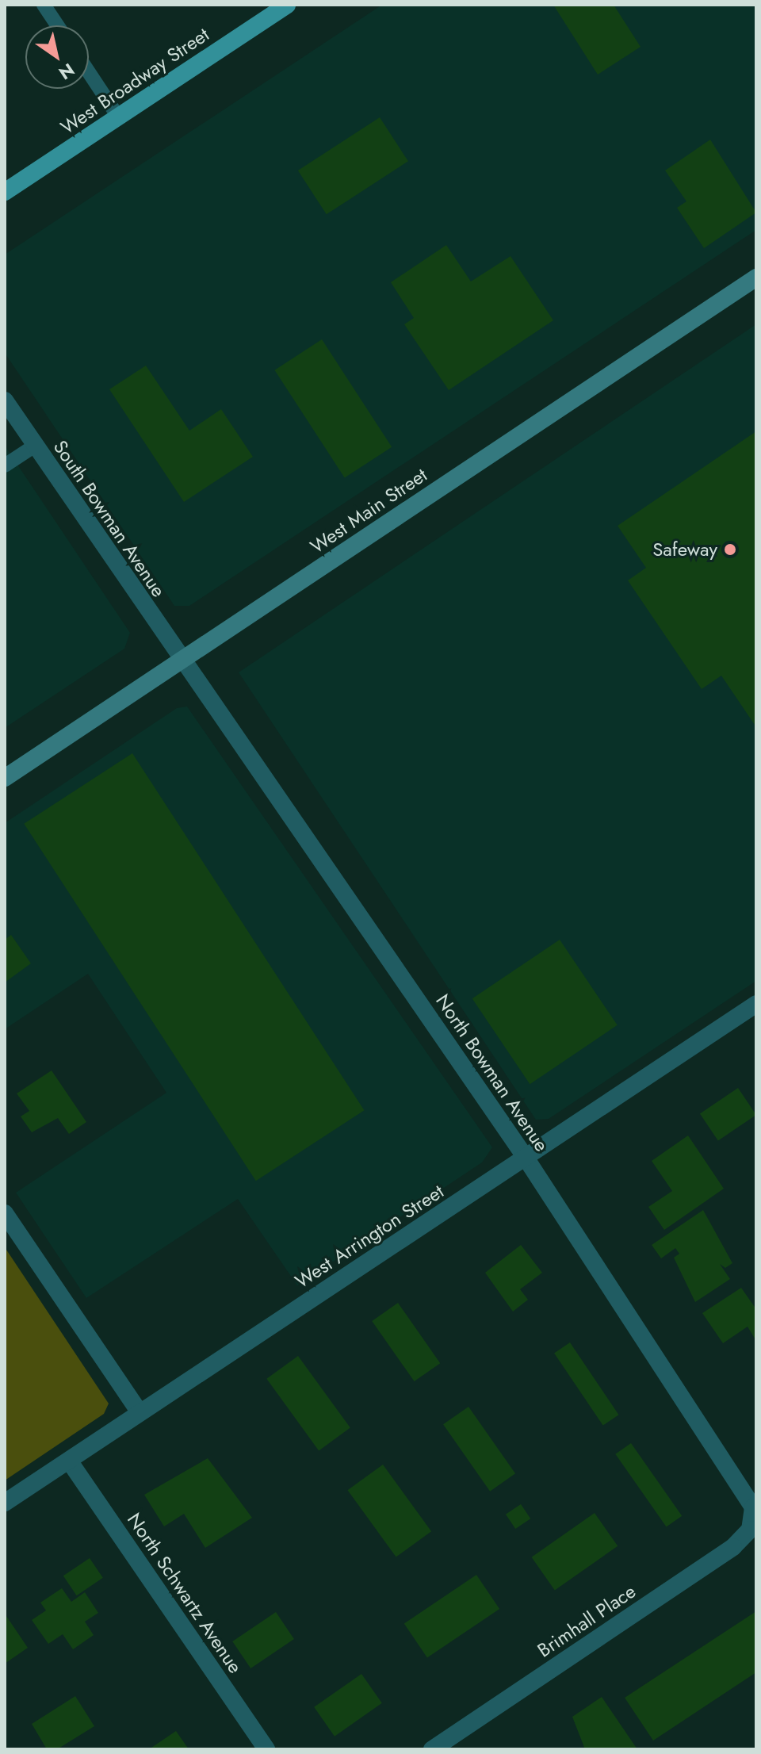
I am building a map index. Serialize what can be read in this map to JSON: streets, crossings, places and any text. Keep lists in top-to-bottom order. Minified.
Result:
{"streets":{"main road":["West Broadway Street","West Main Street"],"street":["South Bowman Avenue","North Bowman Avenue","West Arrington Street","North Schwartz Avenue","Brimhall Place"]},"crossings":[["West Main Street","South Bowman Avenue"],["West Main Street","North Bowman Avenue"],["South Bowman Avenue","North Bowman Avenue"],["North Bowman Avenue","West Arrington Street"],["North Bowman Avenue","Brimhall Place"],["West Arrington Street","North Schwartz Avenue"]],"places":["Safeway"],"north":"bottom right"}
